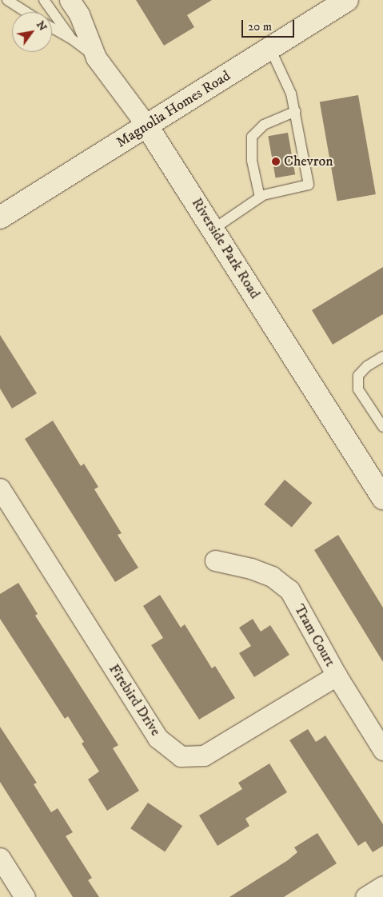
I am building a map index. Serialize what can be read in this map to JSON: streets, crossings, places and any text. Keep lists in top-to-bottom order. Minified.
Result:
{"streets":{"street":["Magnolia Homes Road","Riverside Park Road","Tram Court","Firebird Drive"]},"crossings":[["Magnolia Homes Road","Riverside Park Road"],["Tram Court","Firebird Drive"]],"places":["Chevron"],"scale_bar":"20 m","north":"top right"}
